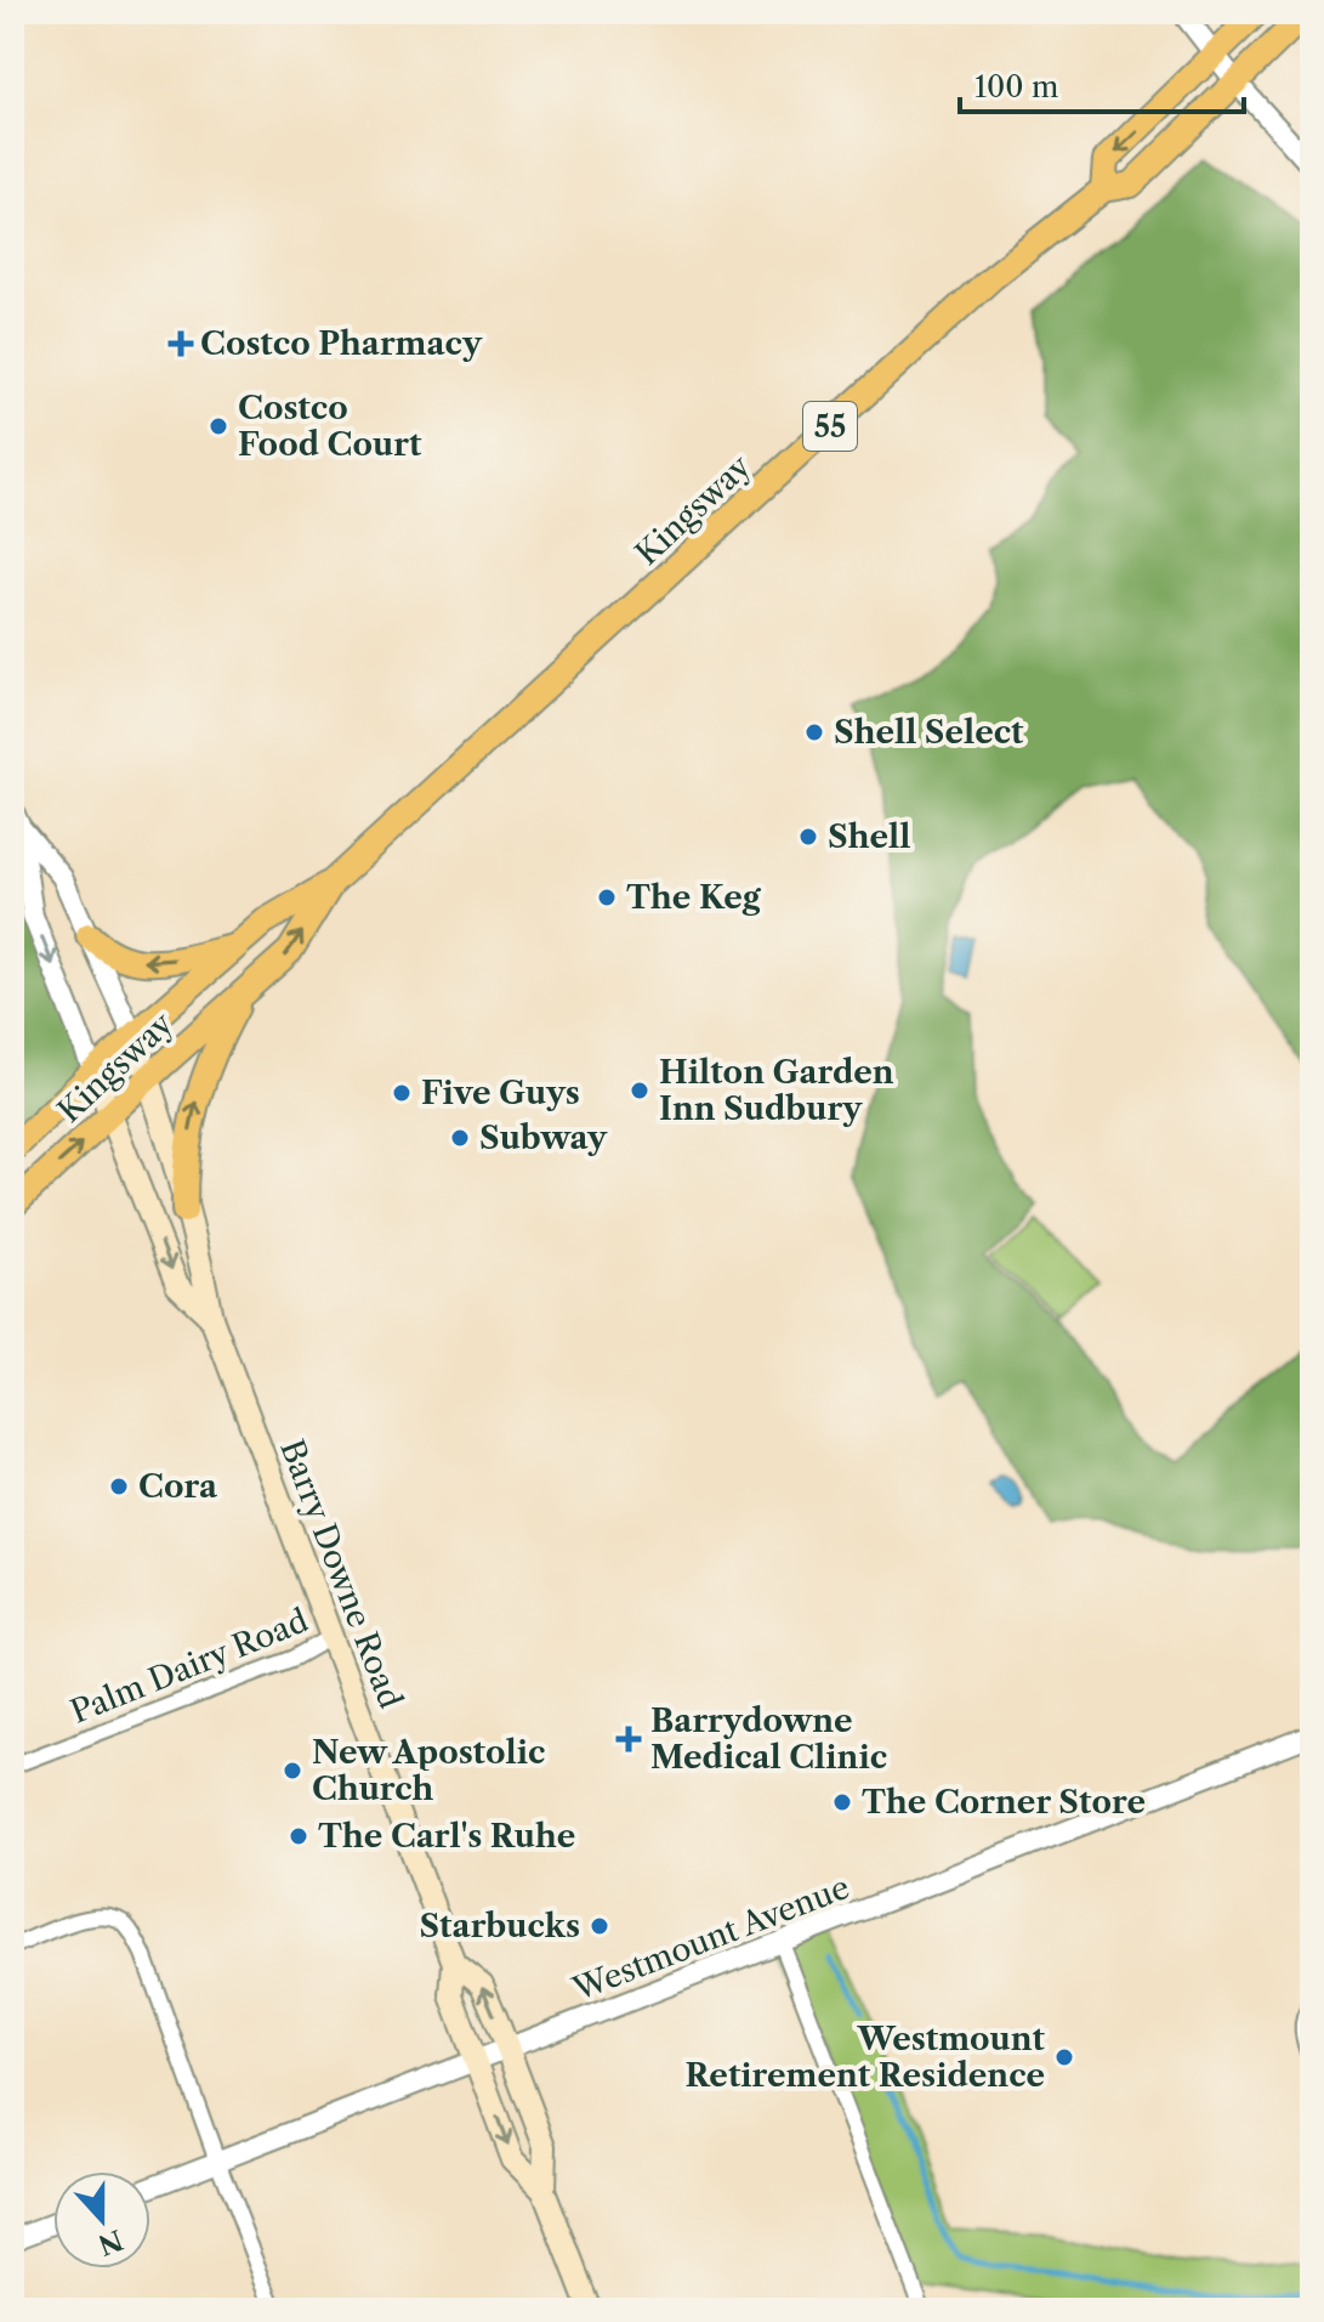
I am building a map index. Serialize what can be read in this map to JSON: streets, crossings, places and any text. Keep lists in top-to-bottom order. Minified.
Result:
{"streets":{"main road":["55","Kingsway","Barry Downe Road"],"street":["Palm Dairy Road","Westmount Avenue"]},"crossings":[["Kingsway","Barry Downe Road"],["Barry Downe Road","Palm Dairy Road"],["Barry Downe Road","Westmount Avenue"]],"places":{"health":["Costco Pharmacy","Barrydowne Medical Clinic"],"other":["Costco Food Court","Shell Select","Shell","The Keg","Hilton Garden Inn Sudbury","Five Guys","Subway","Cora","New Apostolic Church","The Corner Store","The Carl's Ruhe","Starbucks","Westmount Retirement Residence"]},"scale_bar":"100 m","north":"bottom"}
